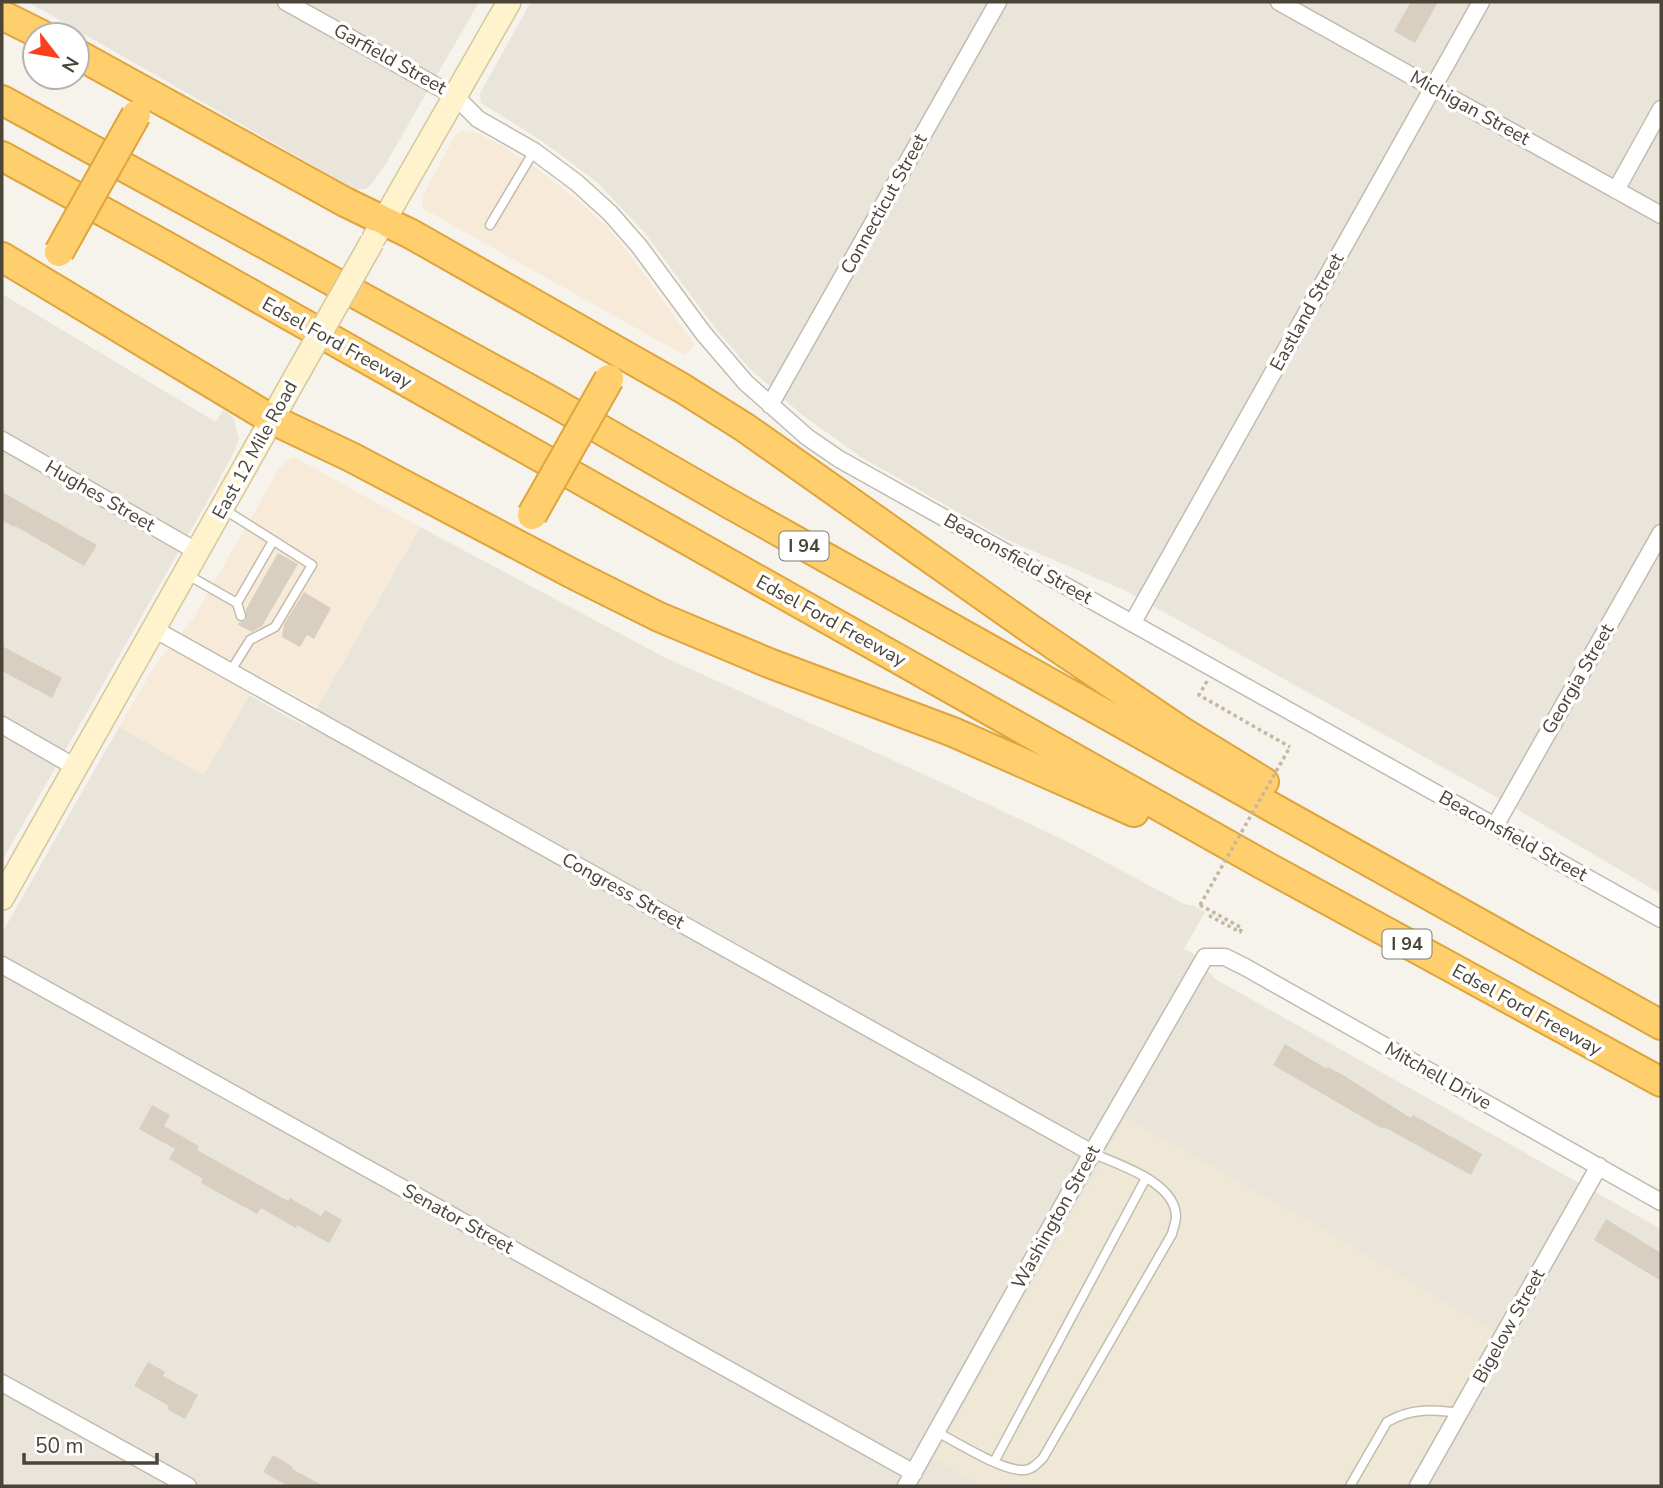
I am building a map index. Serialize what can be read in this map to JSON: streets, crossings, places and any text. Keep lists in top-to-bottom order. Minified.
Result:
{"streets":{"highway":["Edsel Ford Freeway","I 94"],"main road":["East 12 Mile Road"],"street":["Garfield Street","Michigan Street","Connecticut Street","Eastland Street","Hughes Street","Beaconsfield Street","Georgia Street","Congress Street","Mitchell Drive","Washington Street","Senator Street","Bigelow Street"]},"crossings":[["Garfield Street","East 12 Mile Road"],["Garfield Street","Beaconsfield Street"],["Michigan Street","Eastland Street"],["Connecticut Street","Beaconsfield Street"],["Eastland Street","Beaconsfield Street"],["East 12 Mile Road","Hughes Street"],["East 12 Mile Road","Beaconsfield Street"],["East 12 Mile Road","Congress Street"],["Beaconsfield Street","Georgia Street"],["Congress Street","Washington Street"],["Mitchell Drive","Washington Street"],["Mitchell Drive","Bigelow Street"],["Washington Street","Senator Street"]],"scale_bar":"50 m","north":"bottom right"}
